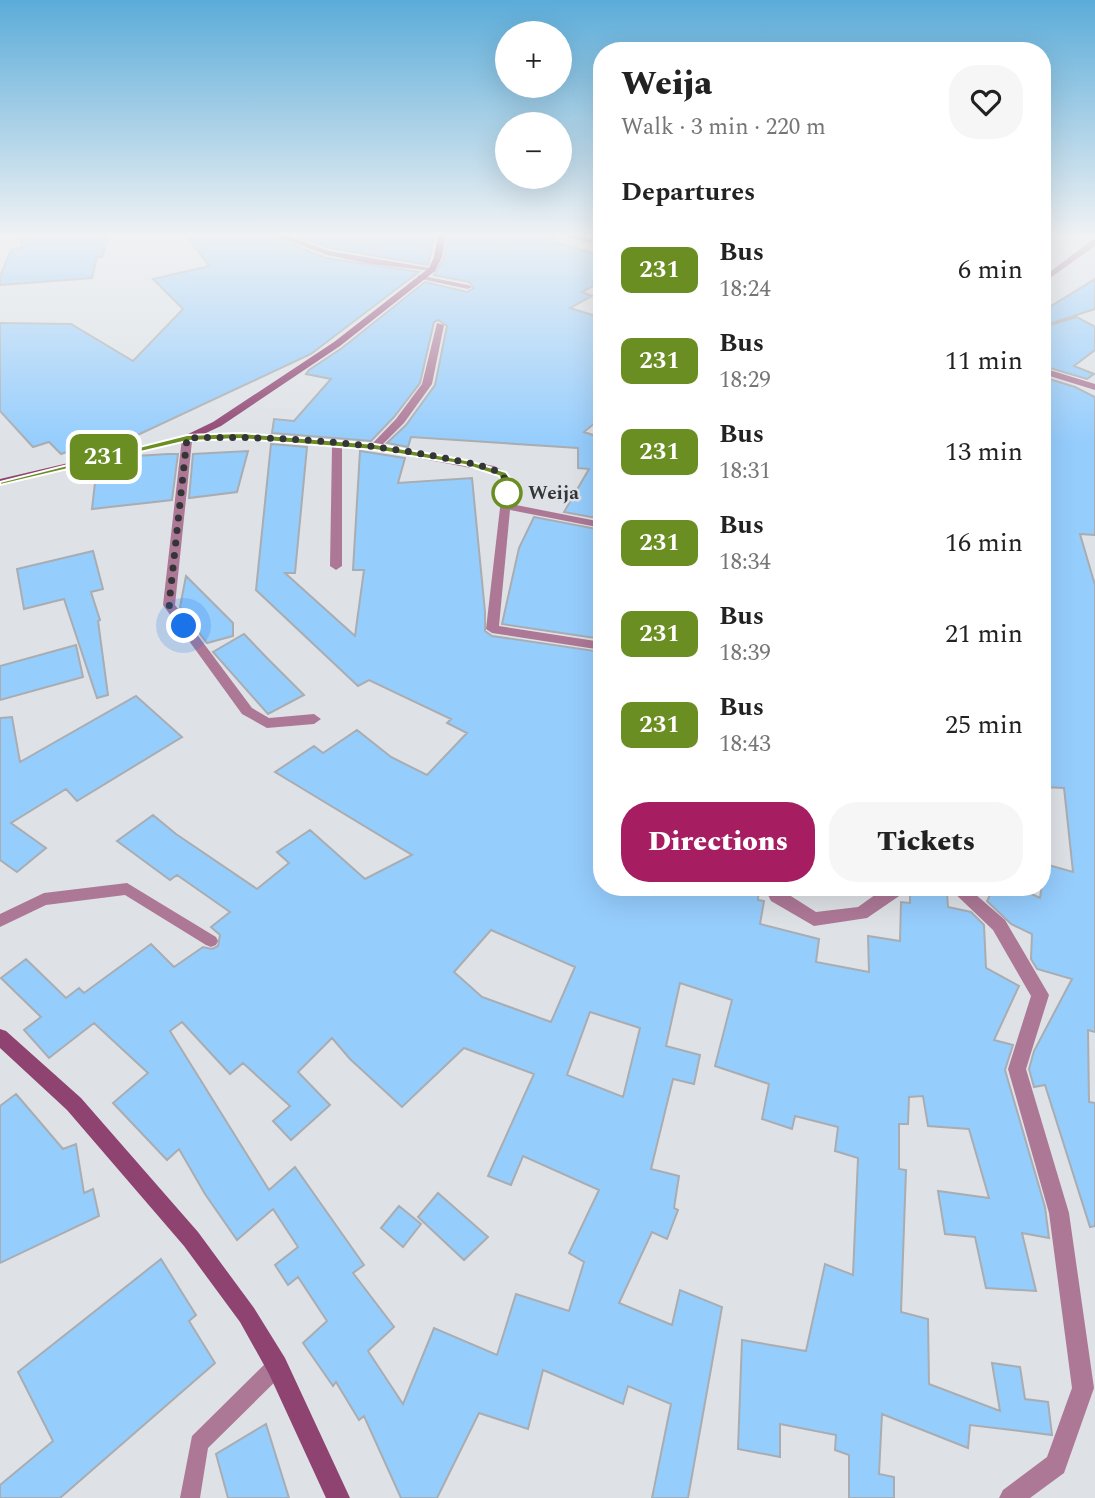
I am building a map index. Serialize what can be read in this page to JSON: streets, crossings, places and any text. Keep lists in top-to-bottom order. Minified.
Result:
{"places":["Weija"],"lines":["bus line 231"],"page":{"on_map":"231","map_buttons":["+","−"],"heading":[["Weija","Walk · 3 min · 220 m"],"Departures"],"list":[{"mark":"231","name":"Bus","note":"18:24","value":"6 min"},{"mark":"231","name":"Bus","note":"18:29","value":"11 min"},{"mark":"231","name":"Bus","note":"18:31","value":"13 min"},{"mark":"231","name":"Bus","note":"18:34","value":"16 min"},{"mark":"231","name":"Bus","note":"18:39","value":"21 min"},{"mark":"231","name":"Bus","note":"18:43","value":"25 min"}],"buttons":["Directions","Tickets"]}}
